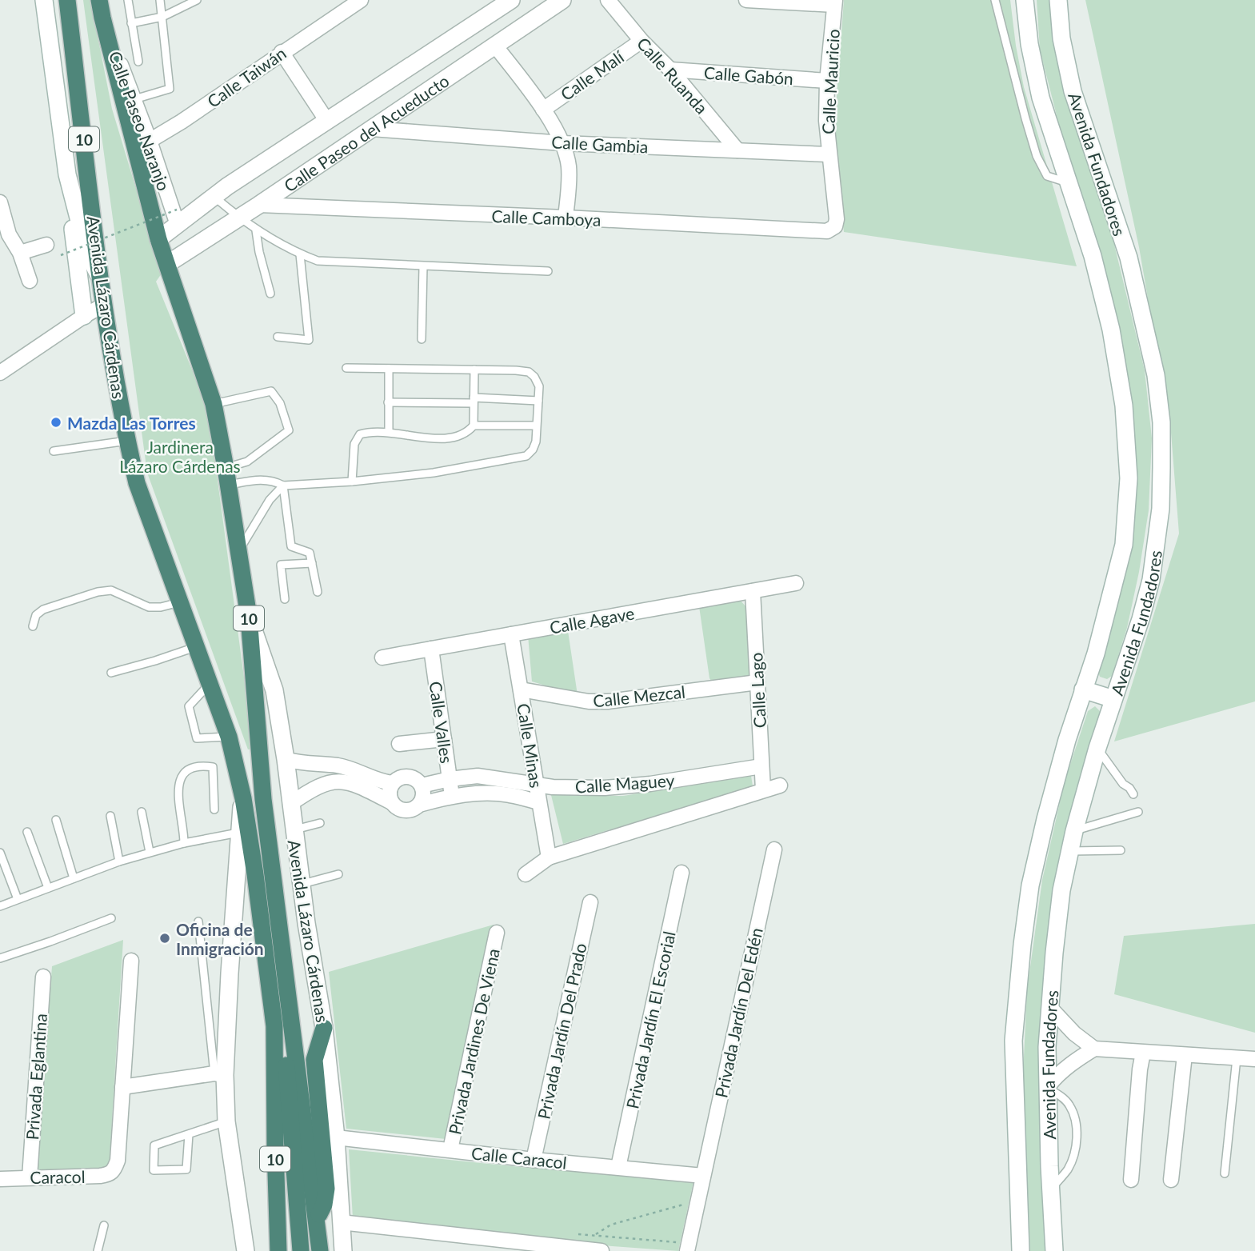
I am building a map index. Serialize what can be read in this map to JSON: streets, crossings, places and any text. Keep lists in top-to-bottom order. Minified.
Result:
{"streets":{"highway":["10","Avenida Lázaro Cárdenas"],"main road":["Calle Paseo del Acueducto","Avenida Fundadores"],"street":["Calle Malí","Calle Ruanda","Calle Gabón","Calle Taiwán","Calle Mauricio","Calle Paseo Naranjo","Calle Gambia","Calle Camboya","Calle Agave","Calle Lago","Calle Mezcal","Calle Valles","Calle Minas","Calle Maguey","Privada Jardín Del Edén","Privada Jardín El Escorial","Privada Jardín Del Prado","Privada Jardines De Viena","Privada Eglantina","Calle Caracol","Caracol"]},"crossings":[["Calle Malí","Calle Ruanda"],["Calle Ruanda","Calle Gabón"],["Calle Ruanda","Calle Gambia"],["Calle Gabón","Calle Mauricio"],["Calle Taiwán","Calle Paseo Naranjo"],["Calle Taiwán","Avenida Lázaro Cárdenas"],["Calle Mauricio","Calle Gambia"],["Calle Mauricio","Calle Camboya"],["Calle Paseo Naranjo","Calle Paseo del Acueducto"],["Calle Paseo Naranjo","Avenida Lázaro Cárdenas"],["Calle Paseo del Acueducto","Calle Gambia"],["Calle Paseo del Acueducto","Calle Camboya"],["Calle Paseo del Acueducto","Avenida Lázaro Cárdenas"],["Avenida Lázaro Cárdenas","Calle Caracol"],["Calle Agave","Calle Lago"],["Calle Agave","Calle Valles"],["Calle Agave","Calle Minas"],["Calle Lago","Calle Mezcal"],["Calle Lago","Calle Maguey"],["Calle Mezcal","Calle Minas"],["Calle Valles","Calle Maguey"],["Calle Minas","Calle Maguey"],["Privada Jardín Del Edén","Calle Caracol"],["Privada Jardín El Escorial","Calle Caracol"],["Privada Jardín Del Prado","Calle Caracol"],["Privada Jardines De Viena","Calle Caracol"],["Privada Eglantina","Caracol"]],"parks":["Jardinera Lázaro Cárdenas"],"places":["Mazda Las Torres","Oficina de Inmigración"]}
